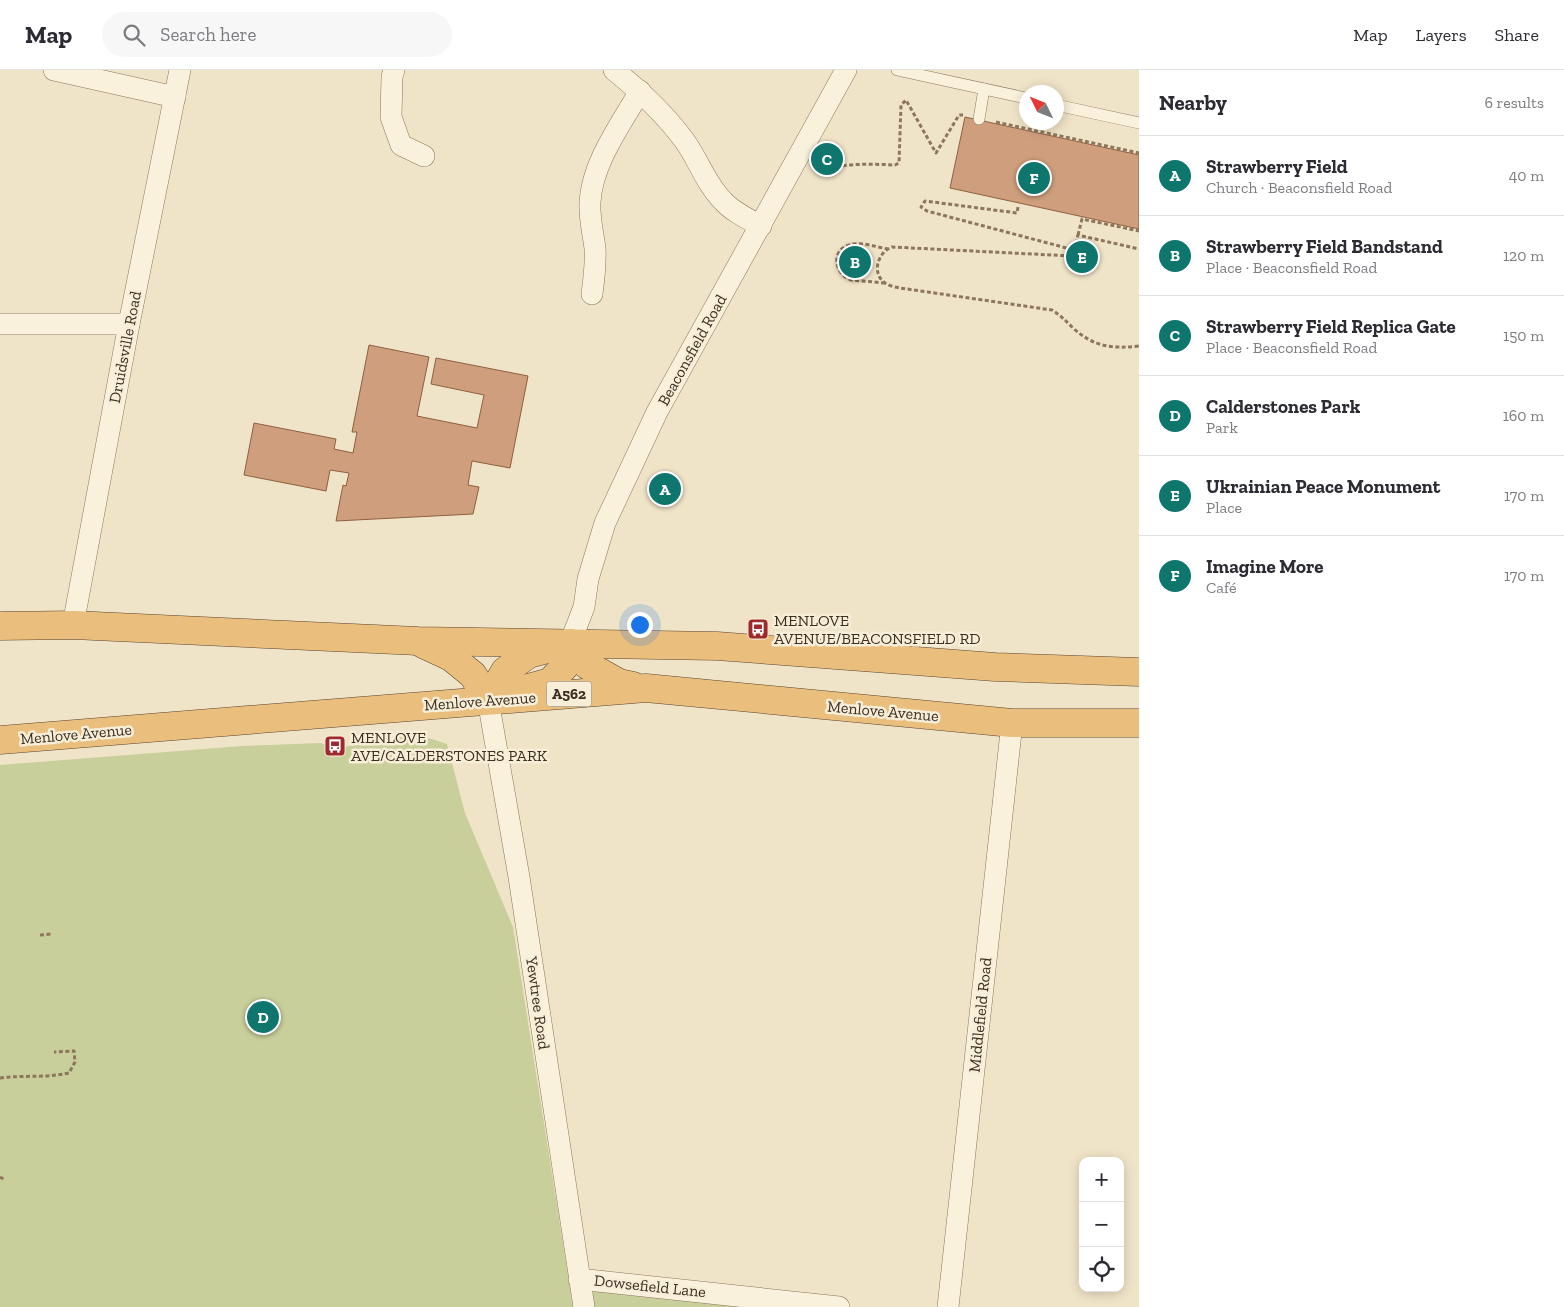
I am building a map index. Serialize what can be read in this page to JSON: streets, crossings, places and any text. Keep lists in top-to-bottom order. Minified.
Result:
{"streets":{"highway":["A562","Menlove Avenue"],"street":["Druidsville Road","Beaconsfield Road","Yewtree Road","Middlefield Road","Dowsefield Lane"]},"crossings":[["Menlove Avenue","Yewtree Road"],["Menlove Avenue","Middlefield Road"],["Yewtree Road","Dowsefield Lane"]],"places":{"bus stop":["MENLOVE AVENUE/BEACONSFIELD RD","MENLOVE AVE/CALDERSTONES PARK"]},"north":"top left","page":{"header":"Map","search":"Search here","nav":["Map","Layers","Share"],"heading":["Nearby","6 results"],"list":[{"mark":"A","name":"Strawberry Field","note":"Church · Beaconsfield Road","value":"40 m"},{"mark":"B","name":"Strawberry Field Bandstand","note":"Place · Beaconsfield Road","value":"120 m"},{"mark":"C","name":"Strawberry Field Replica Gate","note":"Place · Beaconsfield Road","value":"150 m"},{"mark":"D","name":"Calderstones Park","note":"Park","value":"160 m"},{"mark":"E","name":"Ukrainian Peace Monument","note":"Place","value":"170 m"},{"mark":"F","name":"Imagine More","note":"Café","value":"170 m"}],"pins":["C","F","E","B","A","D"],"map_buttons":["+","−"]}}
